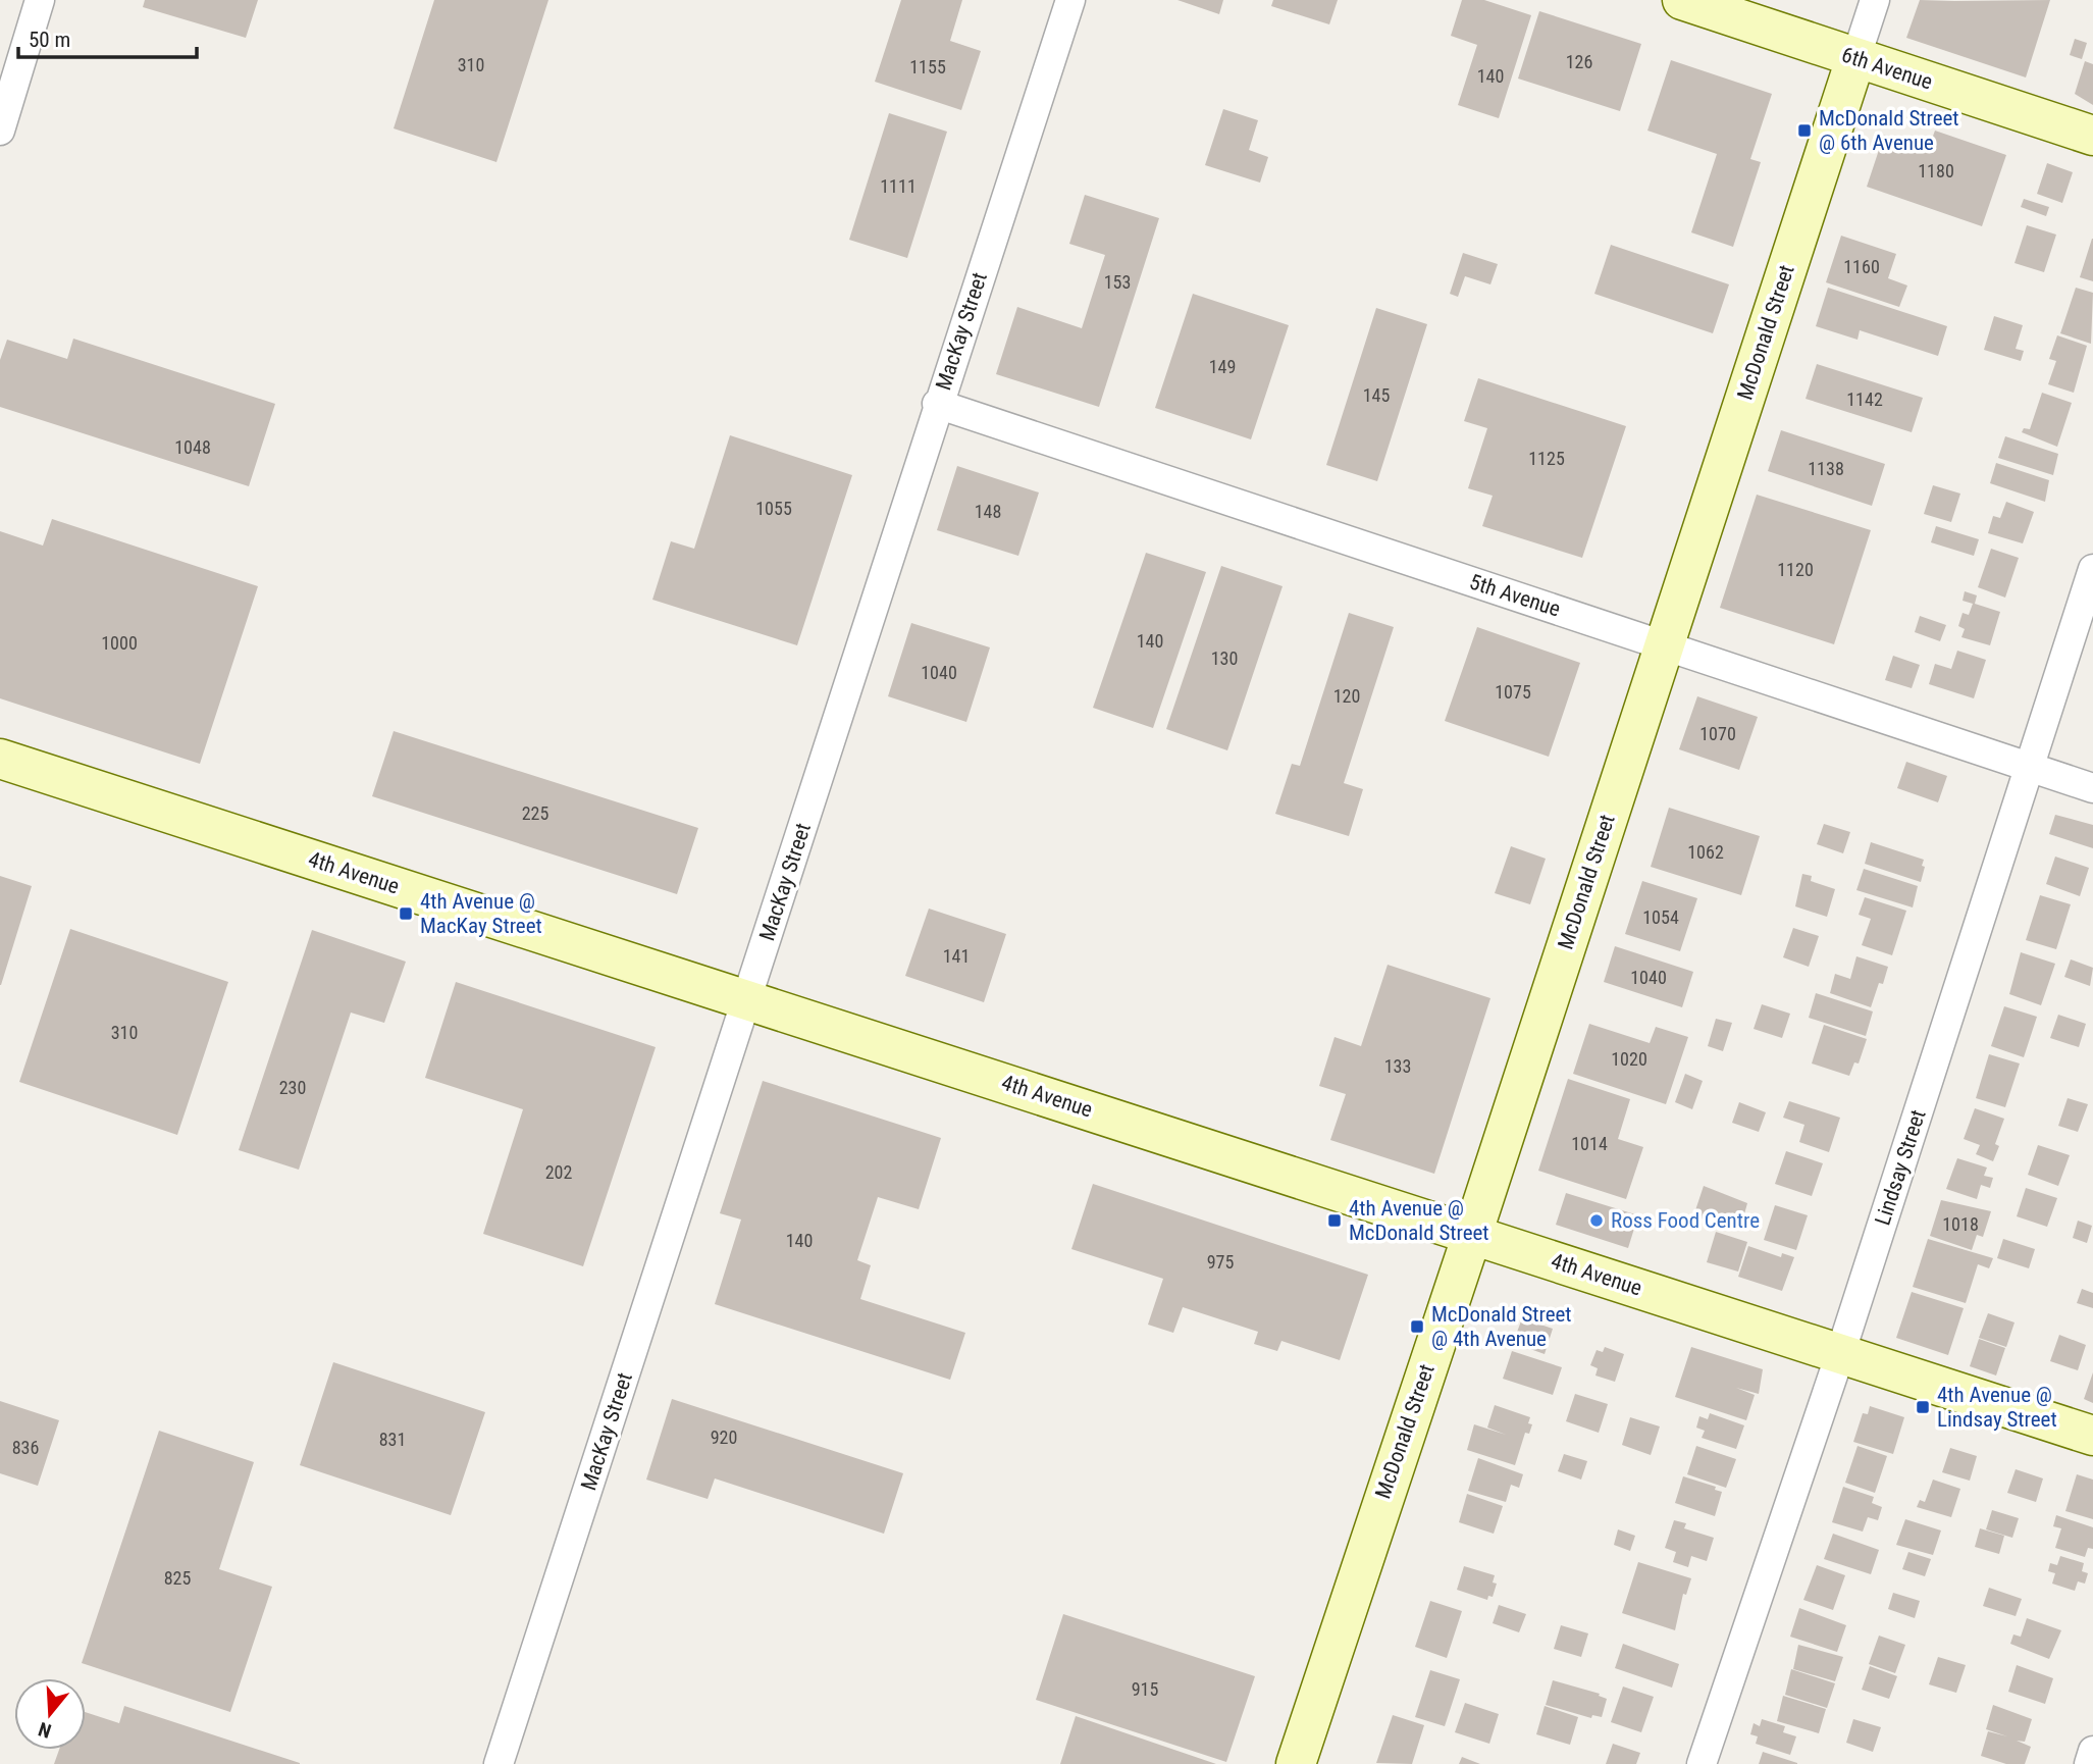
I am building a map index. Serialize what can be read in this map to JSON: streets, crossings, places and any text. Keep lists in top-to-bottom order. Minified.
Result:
{"streets":{"street":["6th Avenue","MacKay Street","McDonald Street","5th Avenue","4th Avenue","Lindsay Street"]},"crossings":[["6th Avenue","McDonald Street"],["MacKay Street","5th Avenue"],["MacKay Street","4th Avenue"],["McDonald Street","5th Avenue"],["McDonald Street","4th Avenue"],["5th Avenue","Lindsay Street"],["4th Avenue","Lindsay Street"]],"places":{"transit":["McDonald Street @ 6th Avenue","4th Avenue @ MacKay Street","4th Avenue @ McDonald Street","McDonald Street @ 4th Avenue","4th Avenue @ Lindsay Street"],"other":["Ross Food Centre"]},"house_numbers":["126","310","1155","140","1180","1111","1160","153","149","145","1142","1048","1125","1138","1055","148","1120","140","1000","130","1040","1075","120","1070","225","1062","1054","141","1040","310","1020","133","230","1014","202","1018","140","975","920","831","836","825","915"],"scale_bar":"50 m","north":"bottom"}
